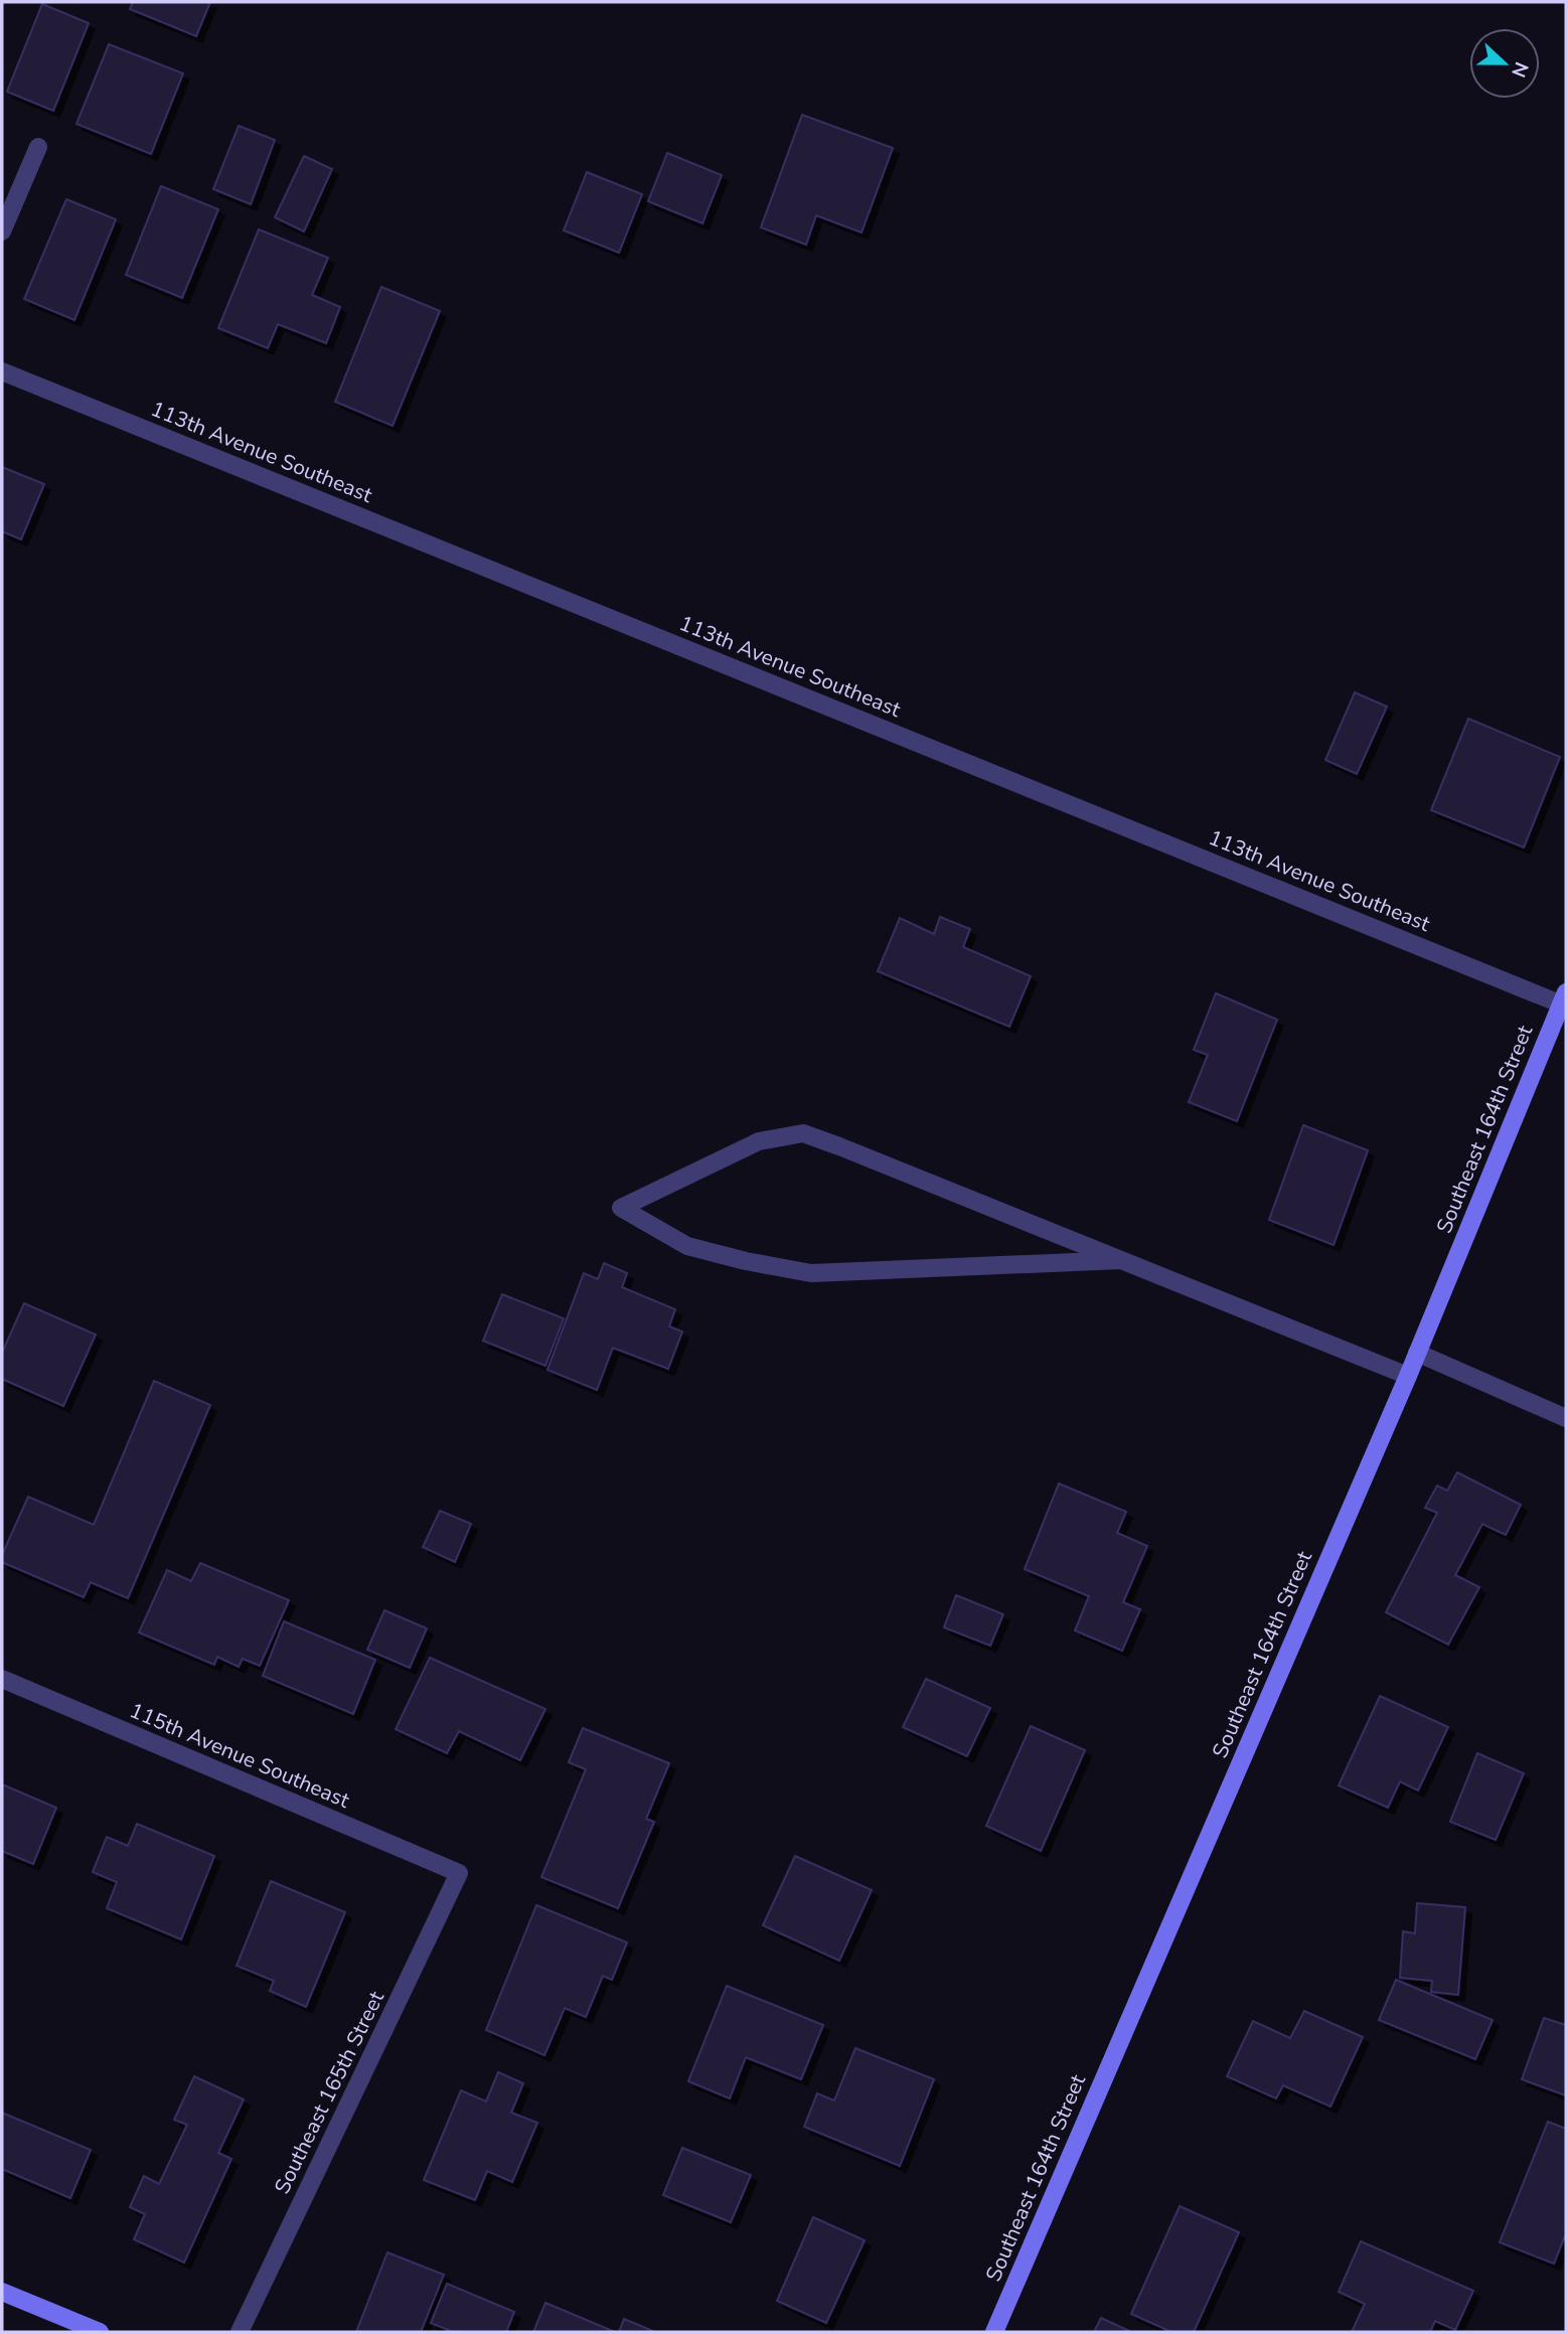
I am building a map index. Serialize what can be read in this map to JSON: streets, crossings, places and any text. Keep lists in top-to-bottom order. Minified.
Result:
{"streets":{"street":["113th Avenue Southeast","Southeast 164th Street","115th Avenue Southeast","Southeast 165th Street"]},"crossings":[["113th Avenue Southeast","Southeast 164th Street"],["115th Avenue Southeast","Southeast 165th Street"]],"north":"right"}
